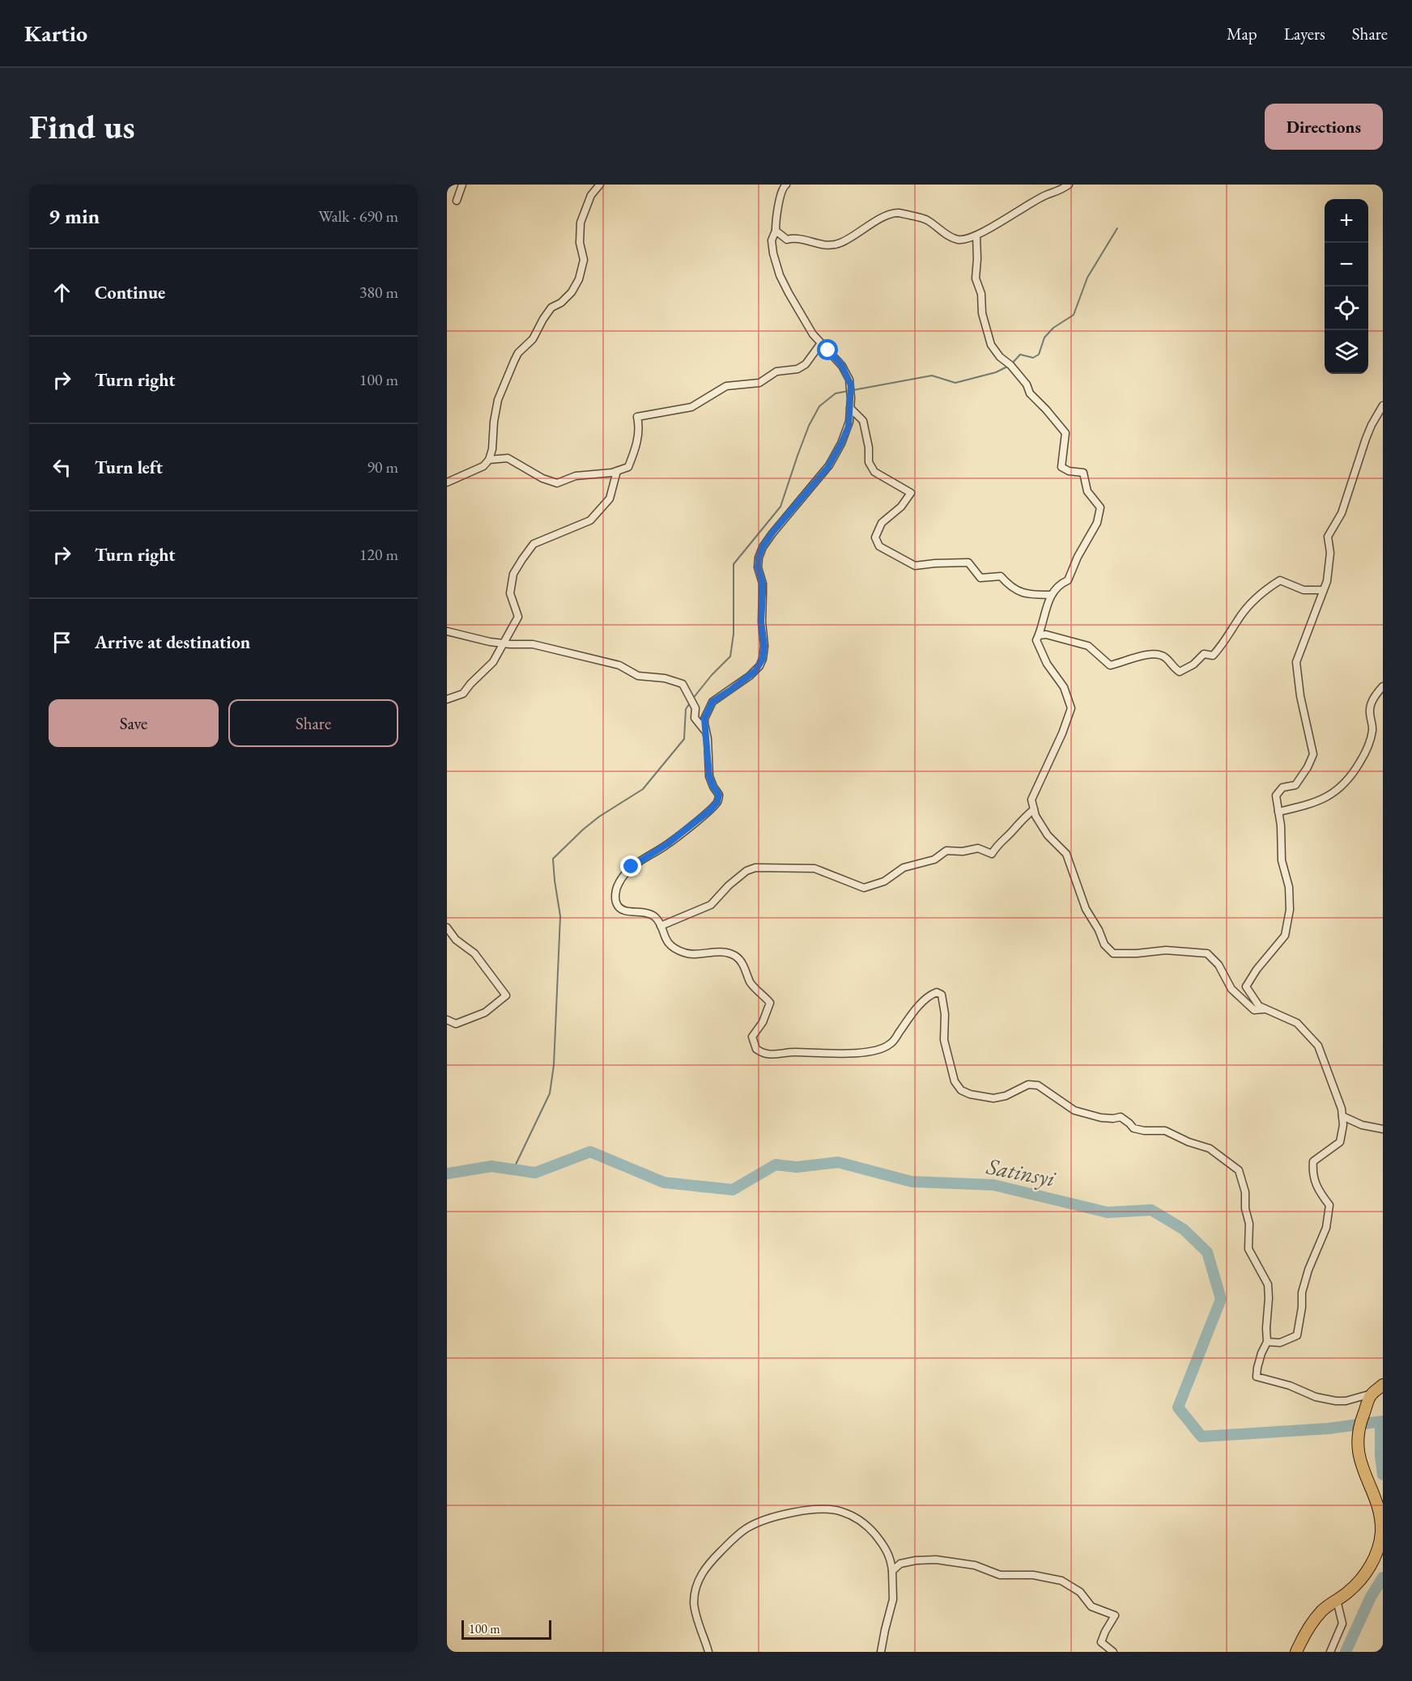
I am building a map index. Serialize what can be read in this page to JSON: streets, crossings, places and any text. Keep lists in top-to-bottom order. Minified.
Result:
{"water":["Satinsyi"],"scale_bar":"100 m","page":{"header":"Kartio","nav":["Map","Layers","Share"],"buttons":["Directions",["Save","Share"]],"title":"Find us","heading":["9 min","Walk · 690 m"],"map_buttons":["+","−"],"list":[["Continue","380 m"],["Turn right","100 m"],["Turn left","90 m"],["Turn right","120 m"],"Arrive at destination"],"scale":"100 m"}}
